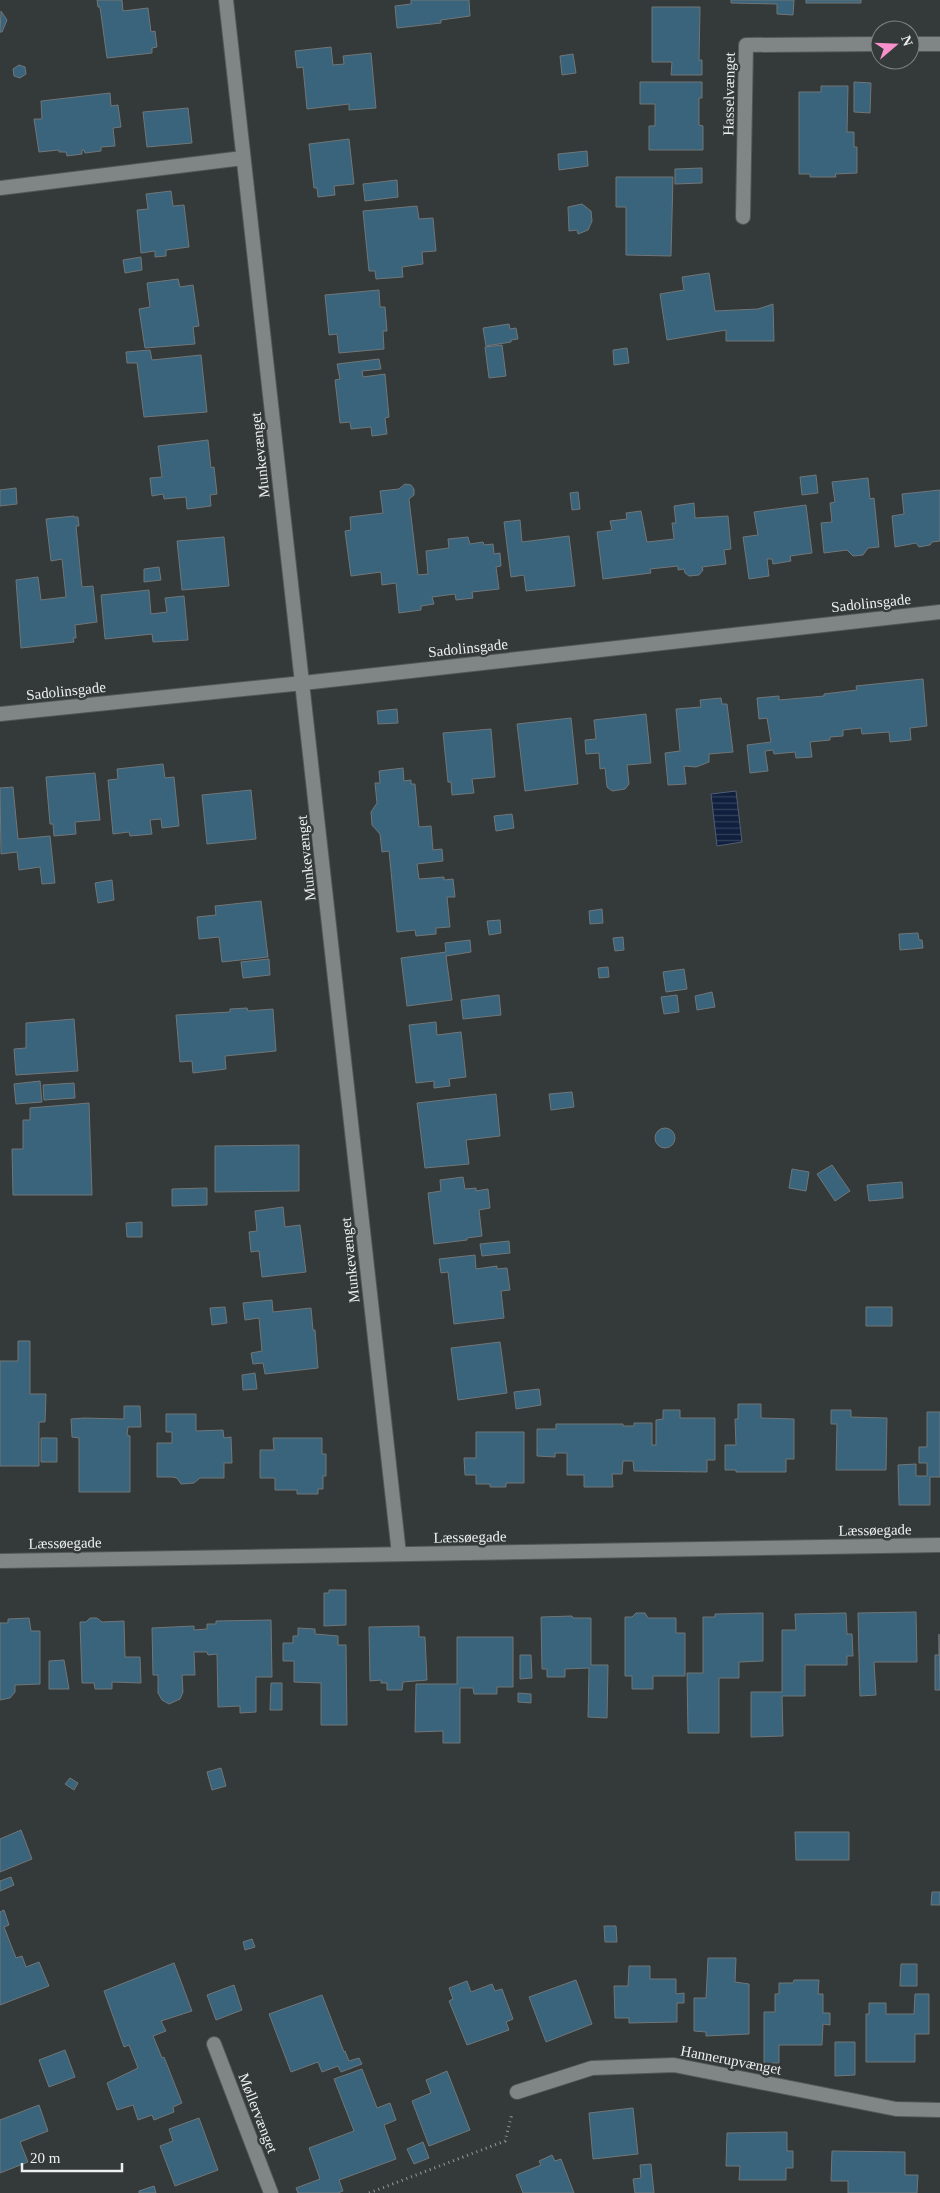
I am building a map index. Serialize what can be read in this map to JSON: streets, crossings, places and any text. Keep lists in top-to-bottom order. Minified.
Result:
{"streets":{"street":["Hasselvænget","Munkevænget","Sadolinsgade","Læssøegade","Hannerupvænget","Møllervænget"]},"crossings":[["Munkevænget","Sadolinsgade"],["Munkevænget","Læssøegade"]],"scale_bar":"20 m","north":"right"}
